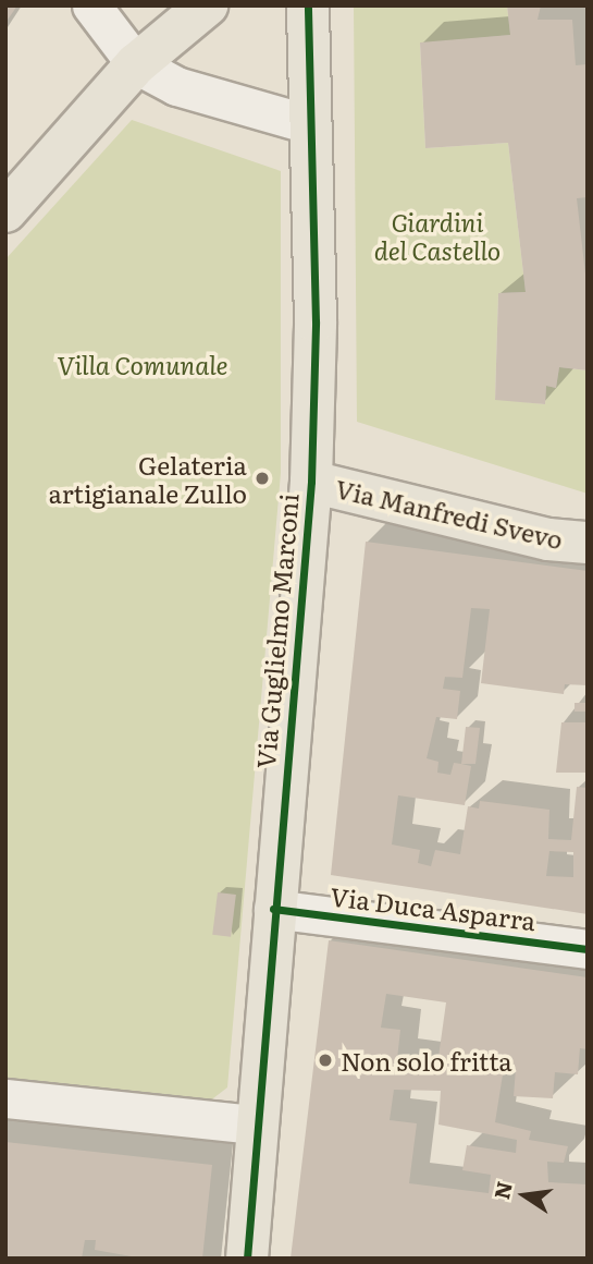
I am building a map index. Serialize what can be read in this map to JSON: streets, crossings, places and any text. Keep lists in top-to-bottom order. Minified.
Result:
{"streets":{"main road":["Via Manfredi Svevo","Via Guglielmo Marconi"],"street":["Via Duca Asparra"]},"crossings":[["Via Manfredi Svevo","Via Guglielmo Marconi"],["Via Guglielmo Marconi","Via Duca Asparra"]],"parks":["Giardini del Castello","Villa Comunale"],"places":["Gelateria artigianale Zullo","Non solo fritta"],"north":"left"}
